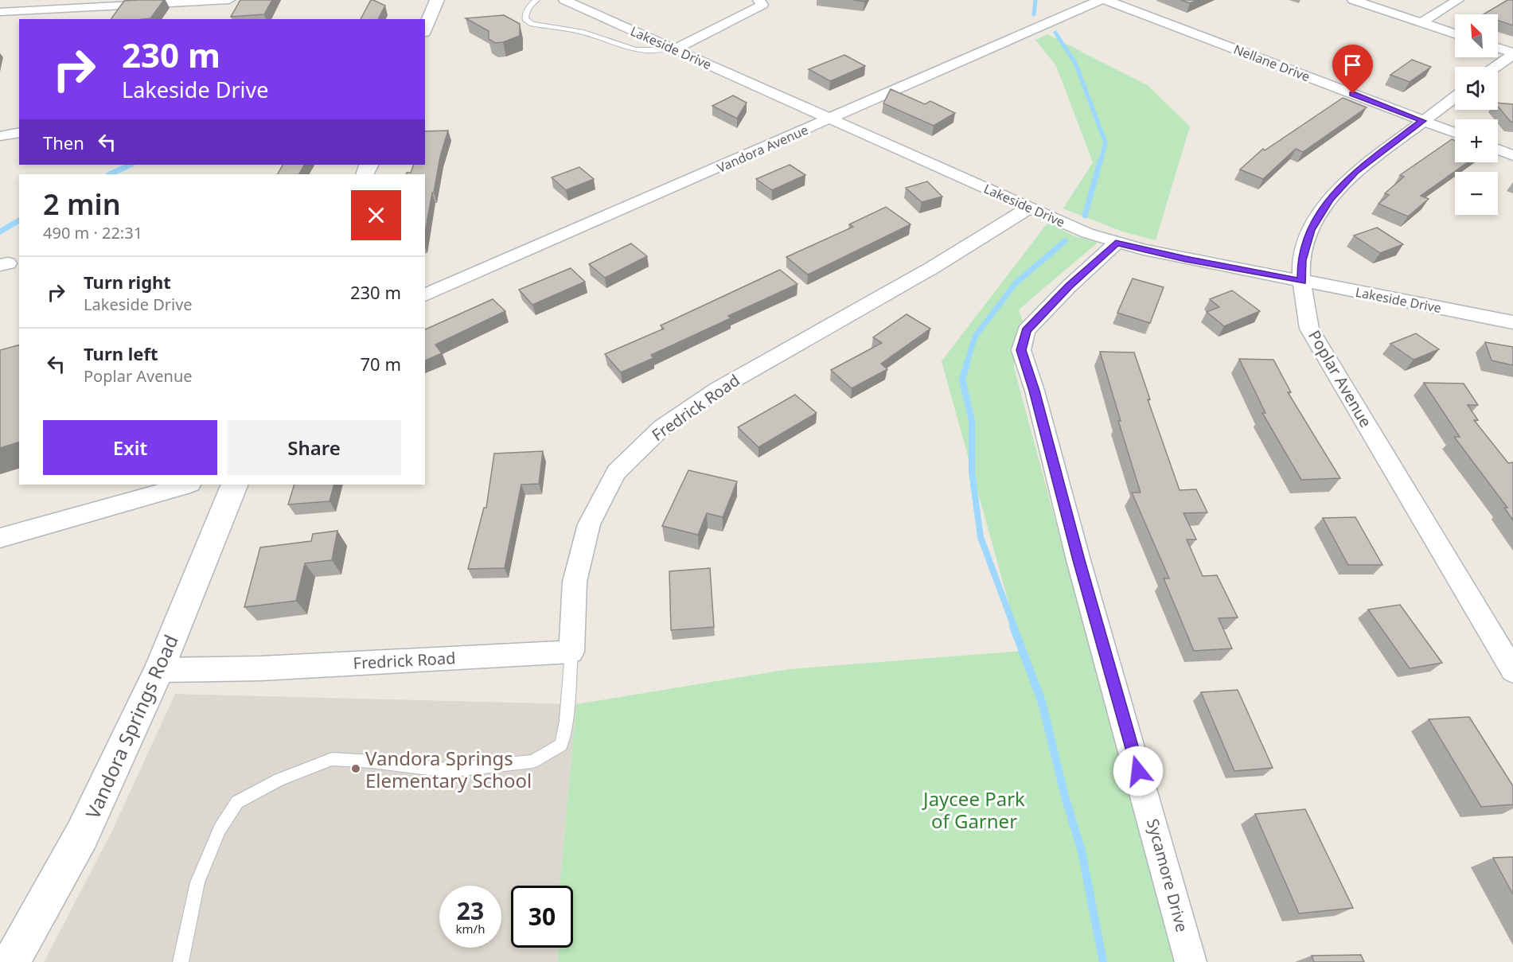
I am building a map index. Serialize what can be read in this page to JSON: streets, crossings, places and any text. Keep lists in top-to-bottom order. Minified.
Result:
{"streets":{"street":["Lakeside Drive","Nellane Drive","Vandora Avenue","Poplar Avenue","Fredrick Road","Vandora Springs Road","Sycamore Drive"]},"crossings":[["Lakeside Drive","Vandora Avenue"],["Lakeside Drive","Poplar Avenue"],["Lakeside Drive","Fredrick Road"],["Lakeside Drive","Sycamore Drive"],["Nellane Drive","Poplar Avenue"],["Fredrick Road","Vandora Springs Road"]],"parks":["Jaycee Park of Garner"],"places":["Vandora Springs Elementary School"],"north":"top left","page":{"map_buttons":["+","−"],"turn":["230 m","Lakeside Drive"],"then":"Then","heading":["2 min","490 m · 22:31"],"list":[{"name":"Turn right","note":"Lakeside Drive","value":"230 m"},{"name":"Turn left","note":"Poplar Avenue","value":"70 m"}],"buttons":["Exit","Share"],"speed":"23 km/h","limit":"30"}}
